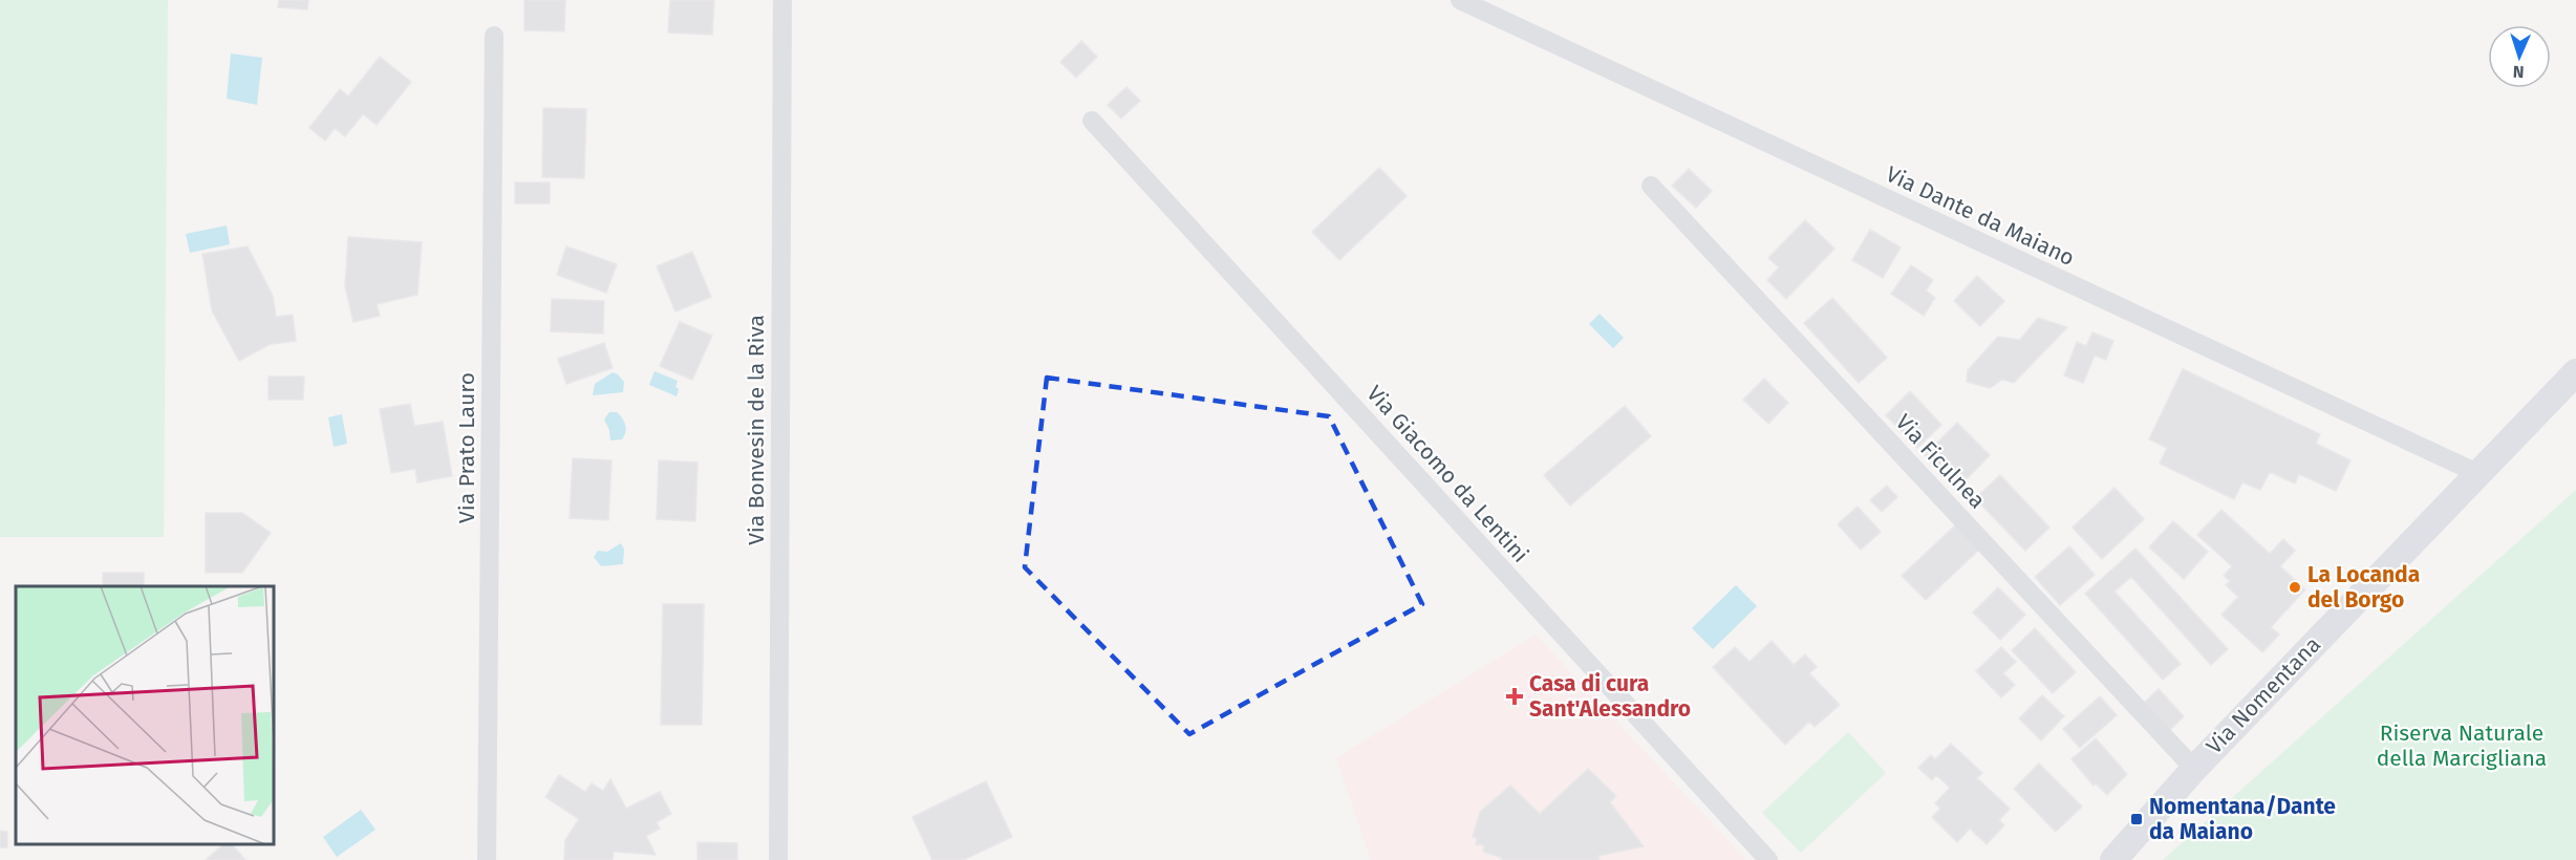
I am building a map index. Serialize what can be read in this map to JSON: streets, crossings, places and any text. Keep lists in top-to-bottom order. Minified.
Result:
{"streets":{"main road":["Via Nomentana"],"street":["Via Dante da Maiano","Via Bonvesin de la Riva","Via Prato Lauro","Via Ficulnea","Via Giacomo da Lentini"]},"crossings":[["Via Dante da Maiano","Via Nomentana"],["Via Ficulnea","Via Nomentana"]],"parks":["Riserva Naturale della Marcigliana"],"places":{"other":["La Locanda del Borgo"],"health":["Casa di cura Sant'Alessandro"],"transit":["Nomentana/Dante da Maiano"]},"north":"bottom"}
